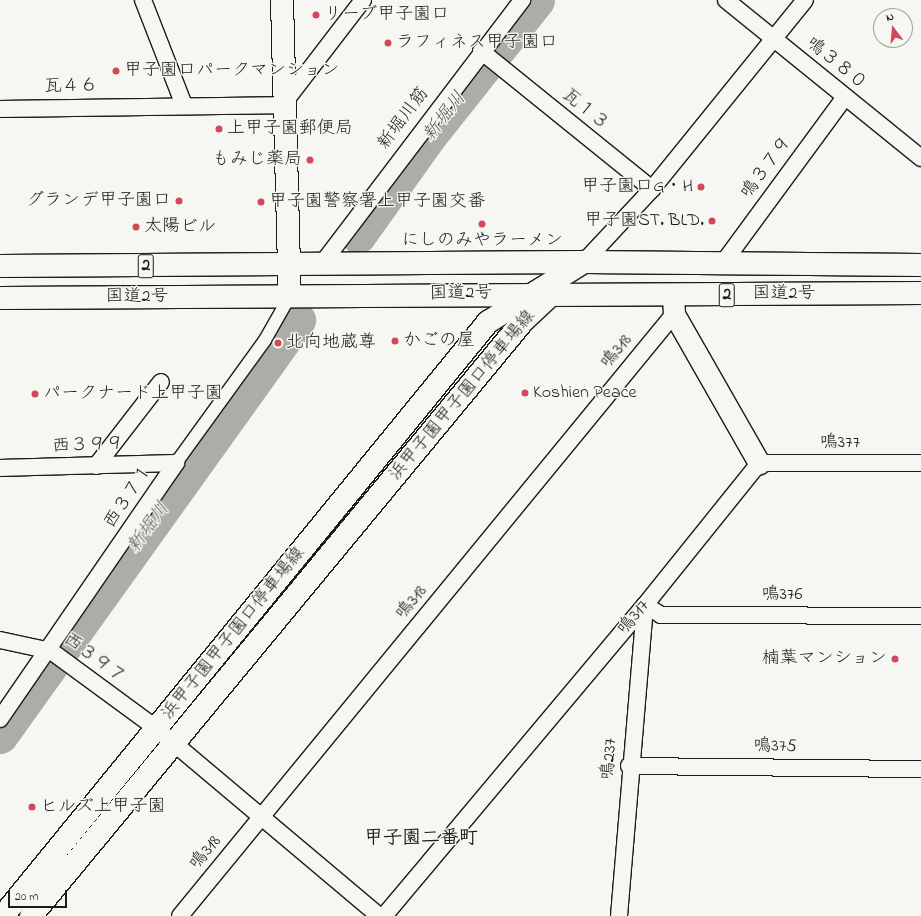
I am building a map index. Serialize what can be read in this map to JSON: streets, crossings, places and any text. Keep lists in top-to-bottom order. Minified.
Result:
{"streets":{"main road":["2","国道2号","浜甲子園甲子園口停車場線"],"street":["鳴３８０","瓦４６","瓦１３","新堀川筋","鳴３７９","鳴318","鳴377","西３９９","西３７１","鳴376","鳴317","西３９７","鳴375","鳴237"]},"crossings":[["鳴３８０","鳴３７９"],["瓦１３","新堀川筋"],["新堀川筋","国道2号"],["鳴３７９","国道2号"],["国道2号","鳴318"],["国道2号","浜甲子園甲子園口停車場線"],["国道2号","西３７１"],["鳴318","西３９７"],["浜甲子園甲子園口停車場線","西３９７"],["鳴377","鳴317"],["西３９９","西３７１"],["西３７１","西３９７"],["鳴376","鳴317"],["鳴376","鳴237"],["鳴317","鳴237"],["鳴375","鳴237"]],"districts":["甲子園二番町"],"water":["新堀川"],"places":["リーブ甲子園口","ラフィネス甲子園口","甲子園口パークマンション","上甲子園郵便局","もみじ薬局","甲子園口G・H","グランデ甲子園口","甲子園警察署上甲子園交番","甲子園ST. BLD.","にしのみやラーメン","太陽ビル","かごの屋","北向地蔵尊","Koshien Peace","パークナード上甲子園","楠葉マンション","ヒルズ上甲子園"],"scale_bar":"20 m","north":"top"}
